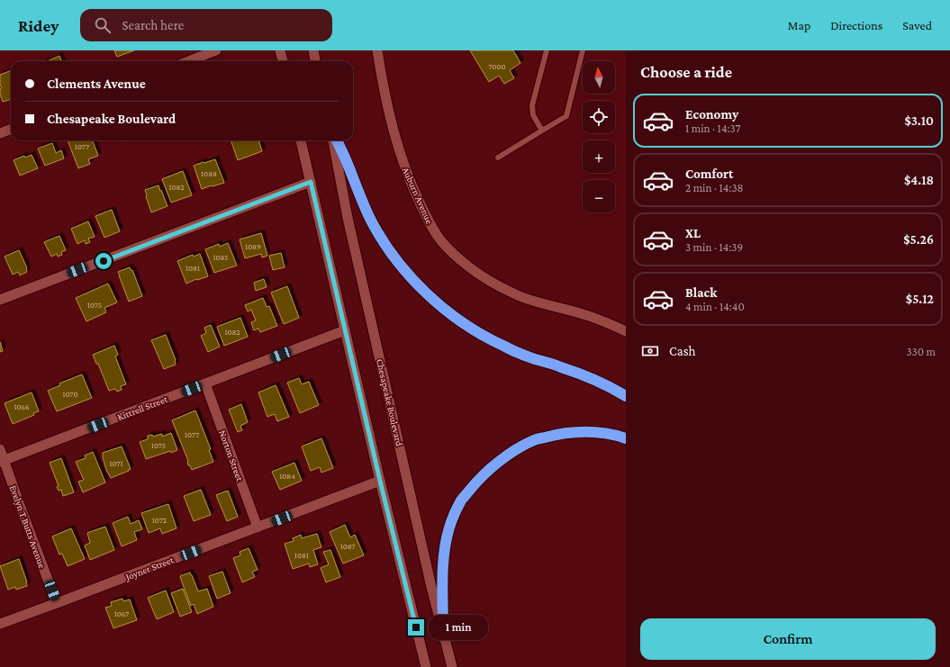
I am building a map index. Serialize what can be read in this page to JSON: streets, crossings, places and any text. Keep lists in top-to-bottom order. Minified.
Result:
{"streets":{"street":["Auburn Avenue","Chesapeake Boulevard","Kittrell Street","Norton Street","Evelyn T Butts Avenue","Joyner Street"]},"crossings":[["Kittrell Street","Norton Street"],["Kittrell Street","Evelyn T Butts Avenue"],["Norton Street","Joyner Street"],["Evelyn T Butts Avenue","Joyner Street"]],"house_numbers":["7000","1077","1088","1082","1089","1085","1081","1075","1082","1070","1066","1077","1075","1071","1084","1072","1087","1081","1067"],"north":"top","page":{"header":"Ridey","search":"Search here","nav":["Map","Directions","Saved"],"heading":"Choose a ride","map_buttons":["+","−"],"banner":["Clements Avenue","Chesapeake Boulevard"],"list":[{"name":"Economy","note":"1 min · 14:37","value":"$3.10"},{"name":"Comfort","note":"2 min · 14:38","value":"$4.18"},{"name":"XL","note":"3 min · 14:39","value":"$5.26"},{"name":"Black","note":"4 min · 14:40","value":"$5.12"}],"pay":["Cash","330 m"],"buttons":"Confirm","bubble":"1 min"}}
